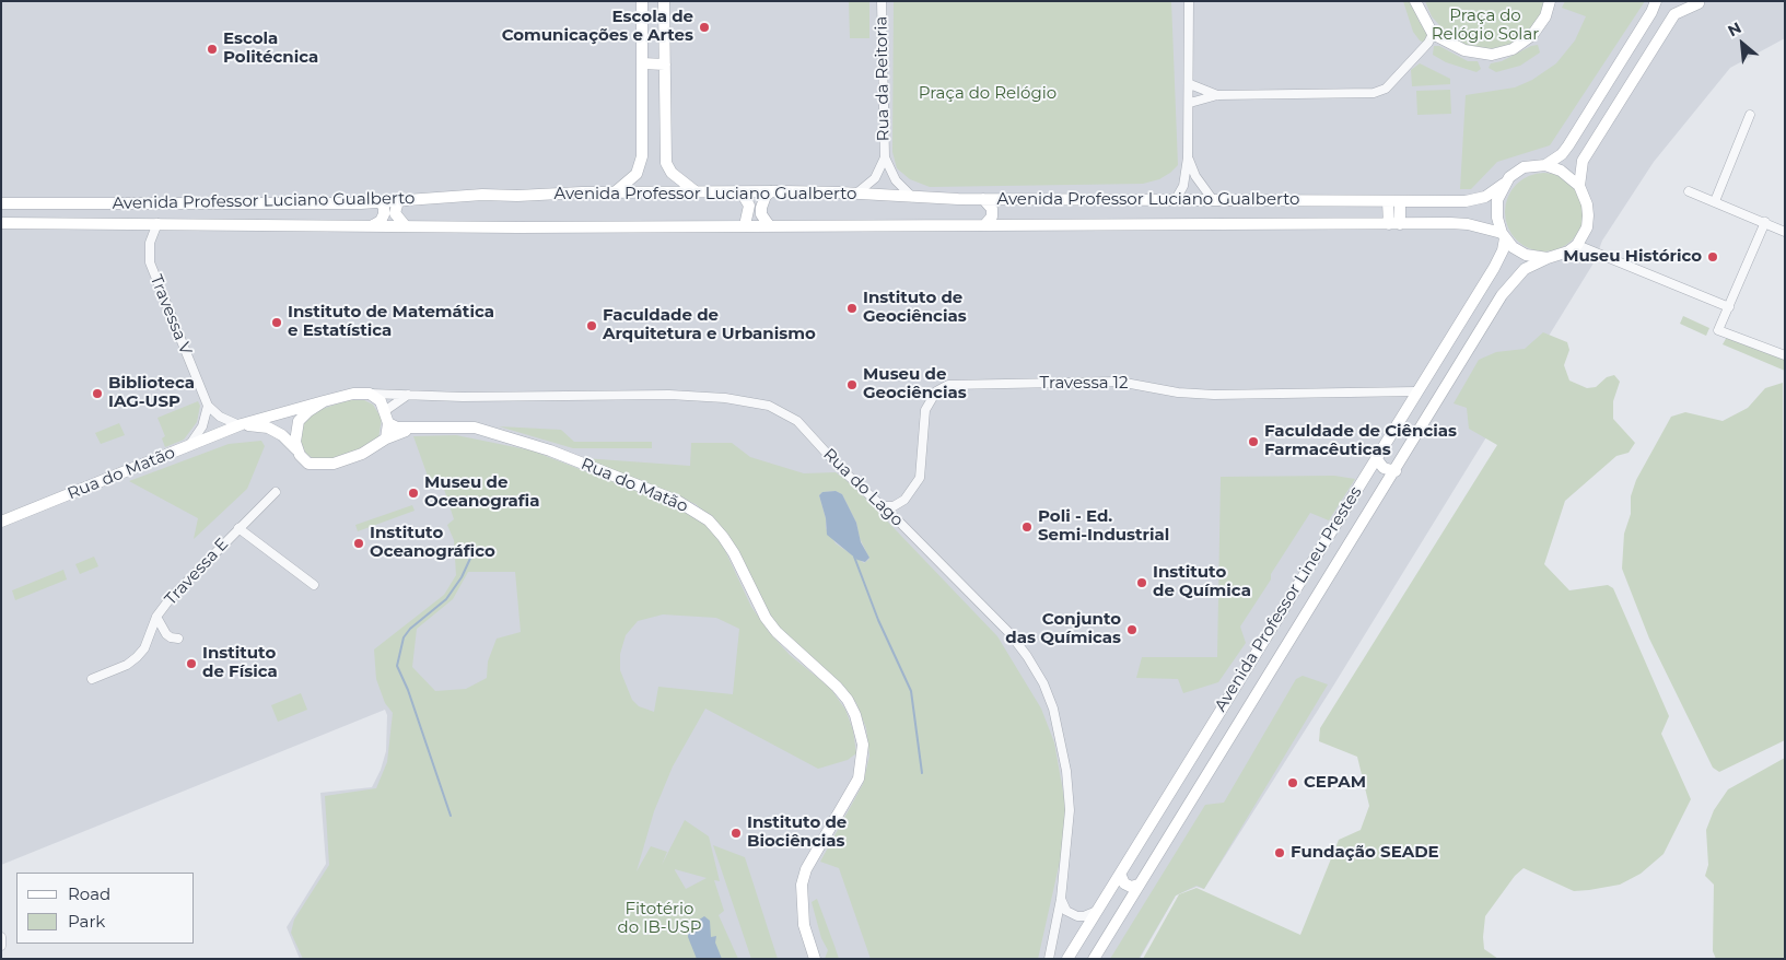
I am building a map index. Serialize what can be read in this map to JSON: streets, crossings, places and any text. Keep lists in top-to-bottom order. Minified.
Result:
{"streets":{"street":["Rua da Reitoria","Avenida Professor Luciano Gualberto","Travessa V","Travessa 12","Rua do Matão","Rua do Lago","Travessa E","Avenida Professor Lineu Prestes"]},"crossings":[["Rua da Reitoria","Avenida Professor Luciano Gualberto"],["Avenida Professor Luciano Gualberto","Travessa V"],["Avenida Professor Luciano Gualberto","Avenida Professor Lineu Prestes"],["Travessa 12","Rua do Lago"],["Travessa 12","Avenida Professor Lineu Prestes"],["Rua do Matão","Rua do Lago"]],"parks":["Praça do Relógio Solar","Praça do Relógio","Fitotério do IB-USP"],"places":["Escola de Comunicações e Artes","Escola Politécnica","Museu Histórico","Instituto de Geociências","Instituto de Matemática e Estatística","Faculdade de Arquitetura e Urbanismo","Museu de Geociências","Biblioteca IAG-USP","Faculdade de Ciências Farmacêuticas","Museu de Oceanografia","Poli - Ed. Semi-Industrial","Instituto Oceanográfico","Instituto de Química","Conjunto das Químicas","Instituto de Física","CEPAM","Instituto de Biociências","Fundação SEADE"],"legend":["Road","Park"],"north":"top left"}
